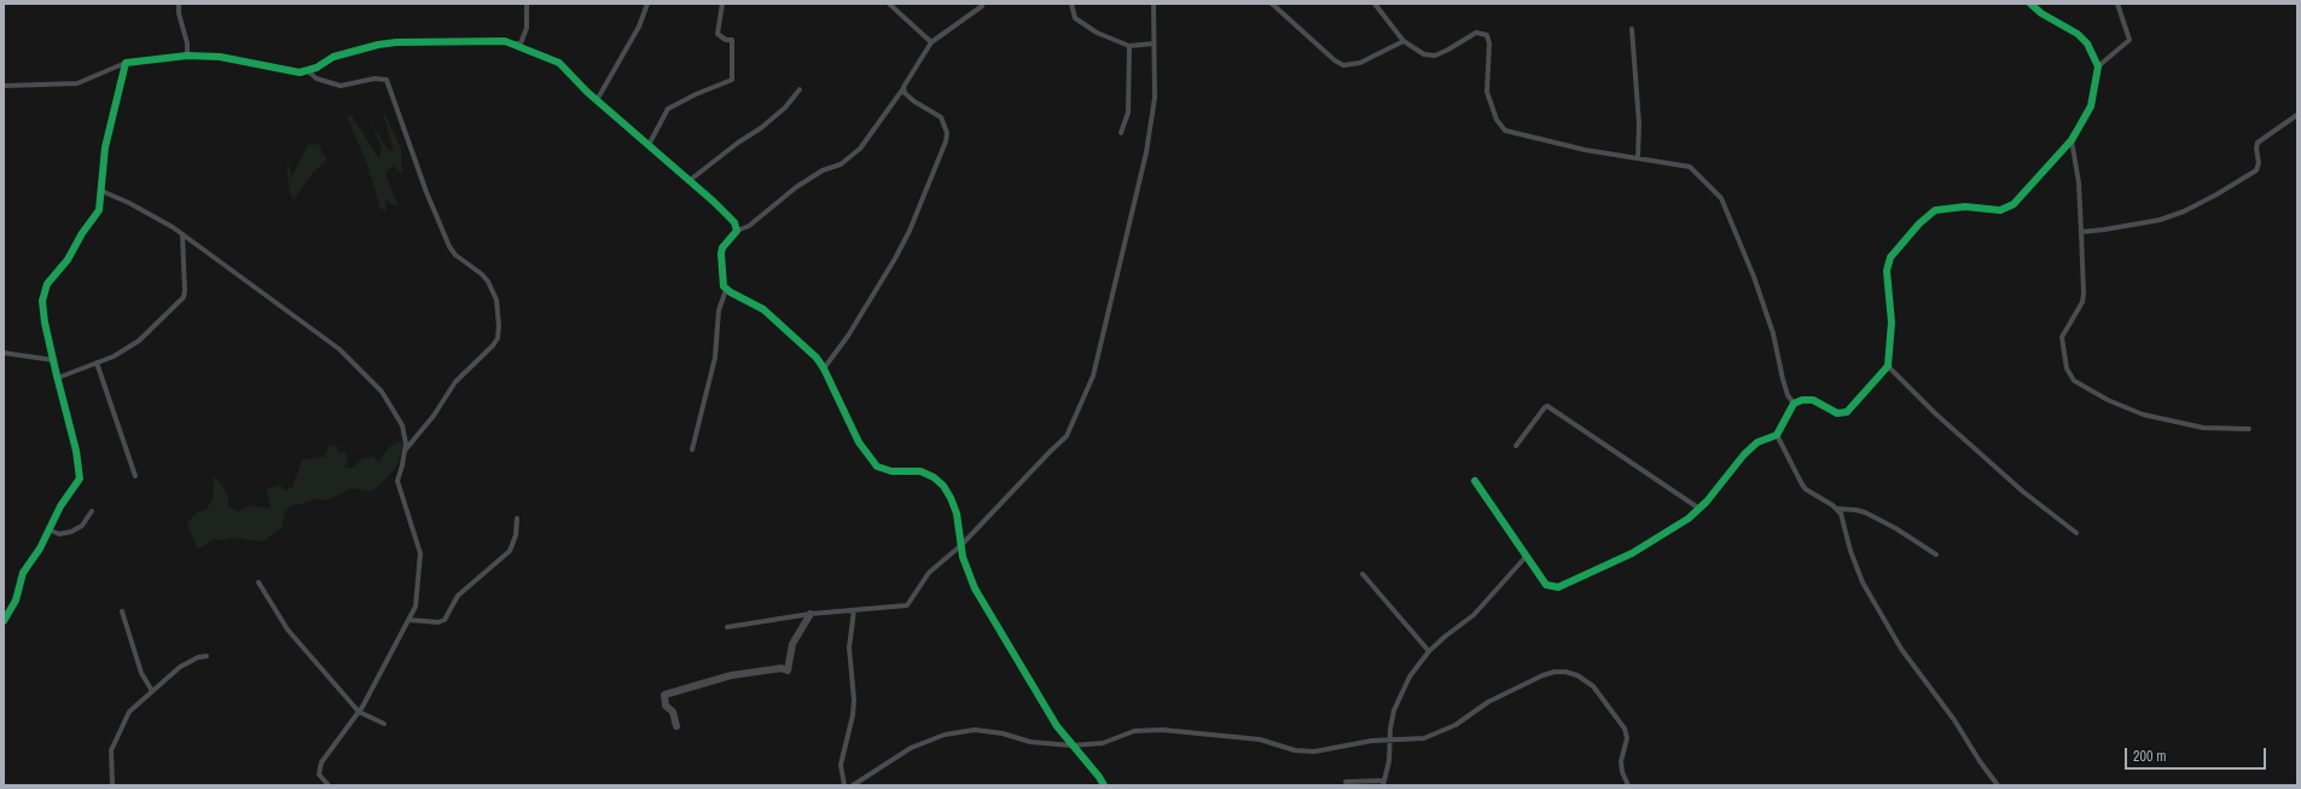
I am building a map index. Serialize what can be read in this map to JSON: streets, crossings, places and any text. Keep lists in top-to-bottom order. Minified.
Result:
{"scale_bar":"200 m"}
